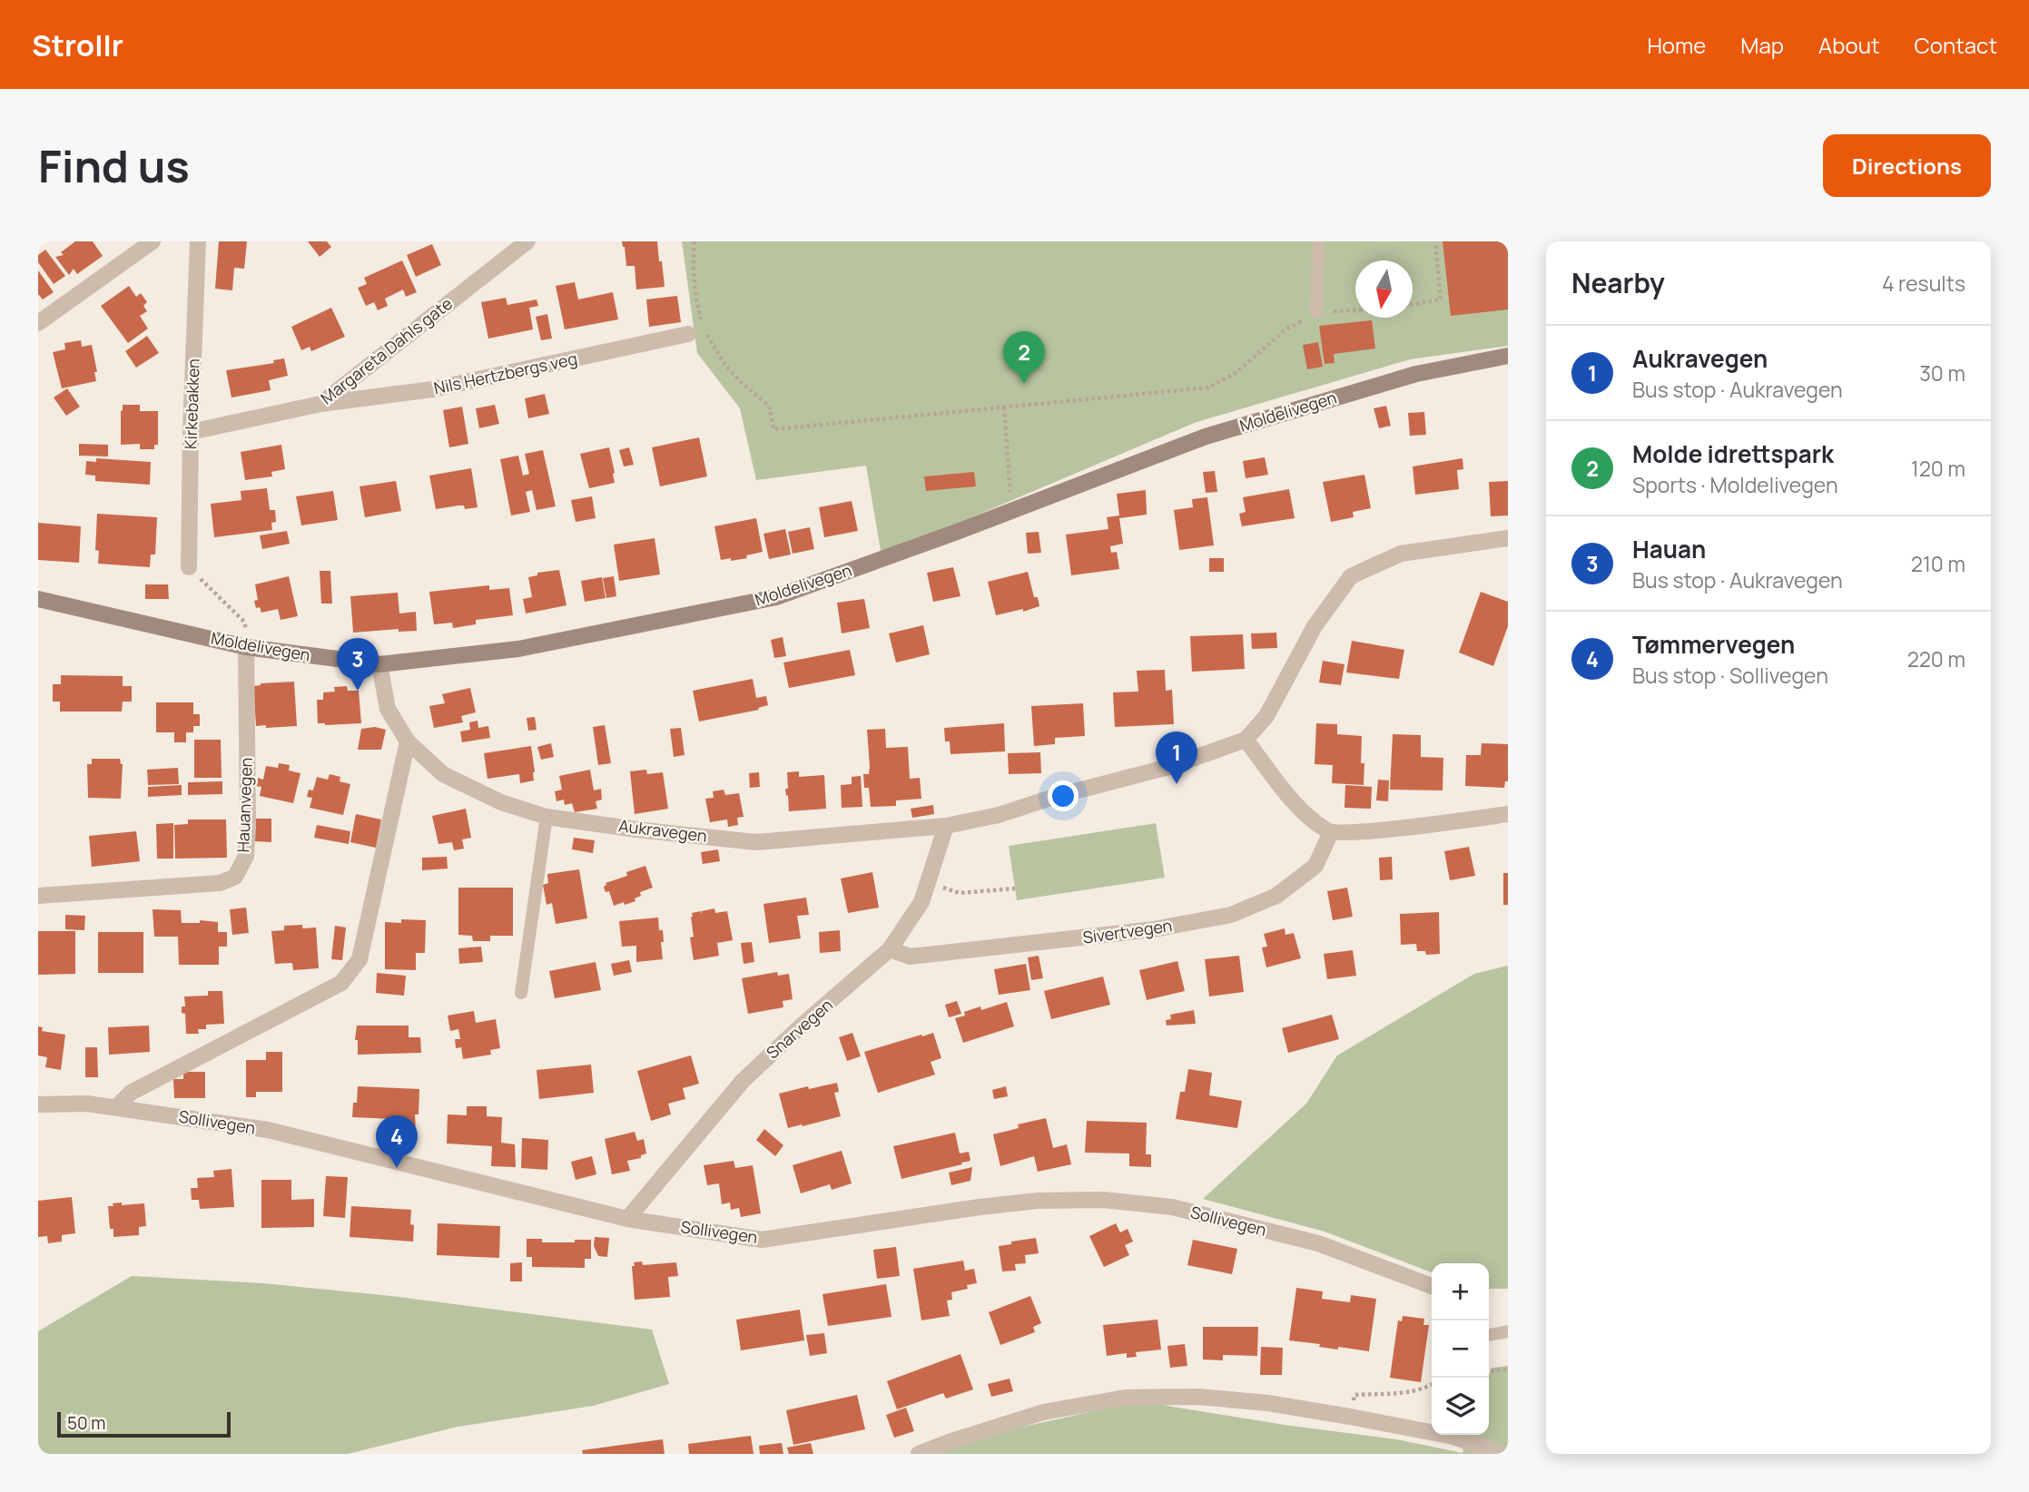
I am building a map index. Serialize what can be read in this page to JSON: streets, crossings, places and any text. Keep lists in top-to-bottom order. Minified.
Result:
{"streets":{"main road":["Moldelivegen"],"street":["Margareta Dahls gate","Nils Hertzbergs veg","Kirkebakken","Hauanvegen","Aukravegen","Sivertvegen","Snarvegen","Sollivegen"]},"crossings":[["Margareta Dahls gate","Nils Hertzbergs veg"],["Margareta Dahls gate","Kirkebakken"],["Moldelivegen","Hauanvegen"],["Moldelivegen","Aukravegen"],["Aukravegen","Snarvegen"],["Sivertvegen","Snarvegen"],["Snarvegen","Sollivegen"]],"scale_bar":"50 m","north":"bottom","page":{"header":"Strollr","nav":["Home","Map","About","Contact"],"buttons":"Directions","title":"Find us","heading":["Nearby","4 results"],"list":[{"mark":"1","name":"Aukravegen","note":"Bus stop · Aukravegen","value":"30 m"},{"mark":"2","name":"Molde idrettspark","note":"Sports · Moldelivegen","value":"120 m"},{"mark":"3","name":"Hauan","note":"Bus stop · Aukravegen","value":"210 m"},{"mark":"4","name":"Tømmervegen","note":"Bus stop · Sollivegen","value":"220 m"}],"pins":["2","3","1","4"],"map_buttons":["+","−"],"scale":"50 m"}}
